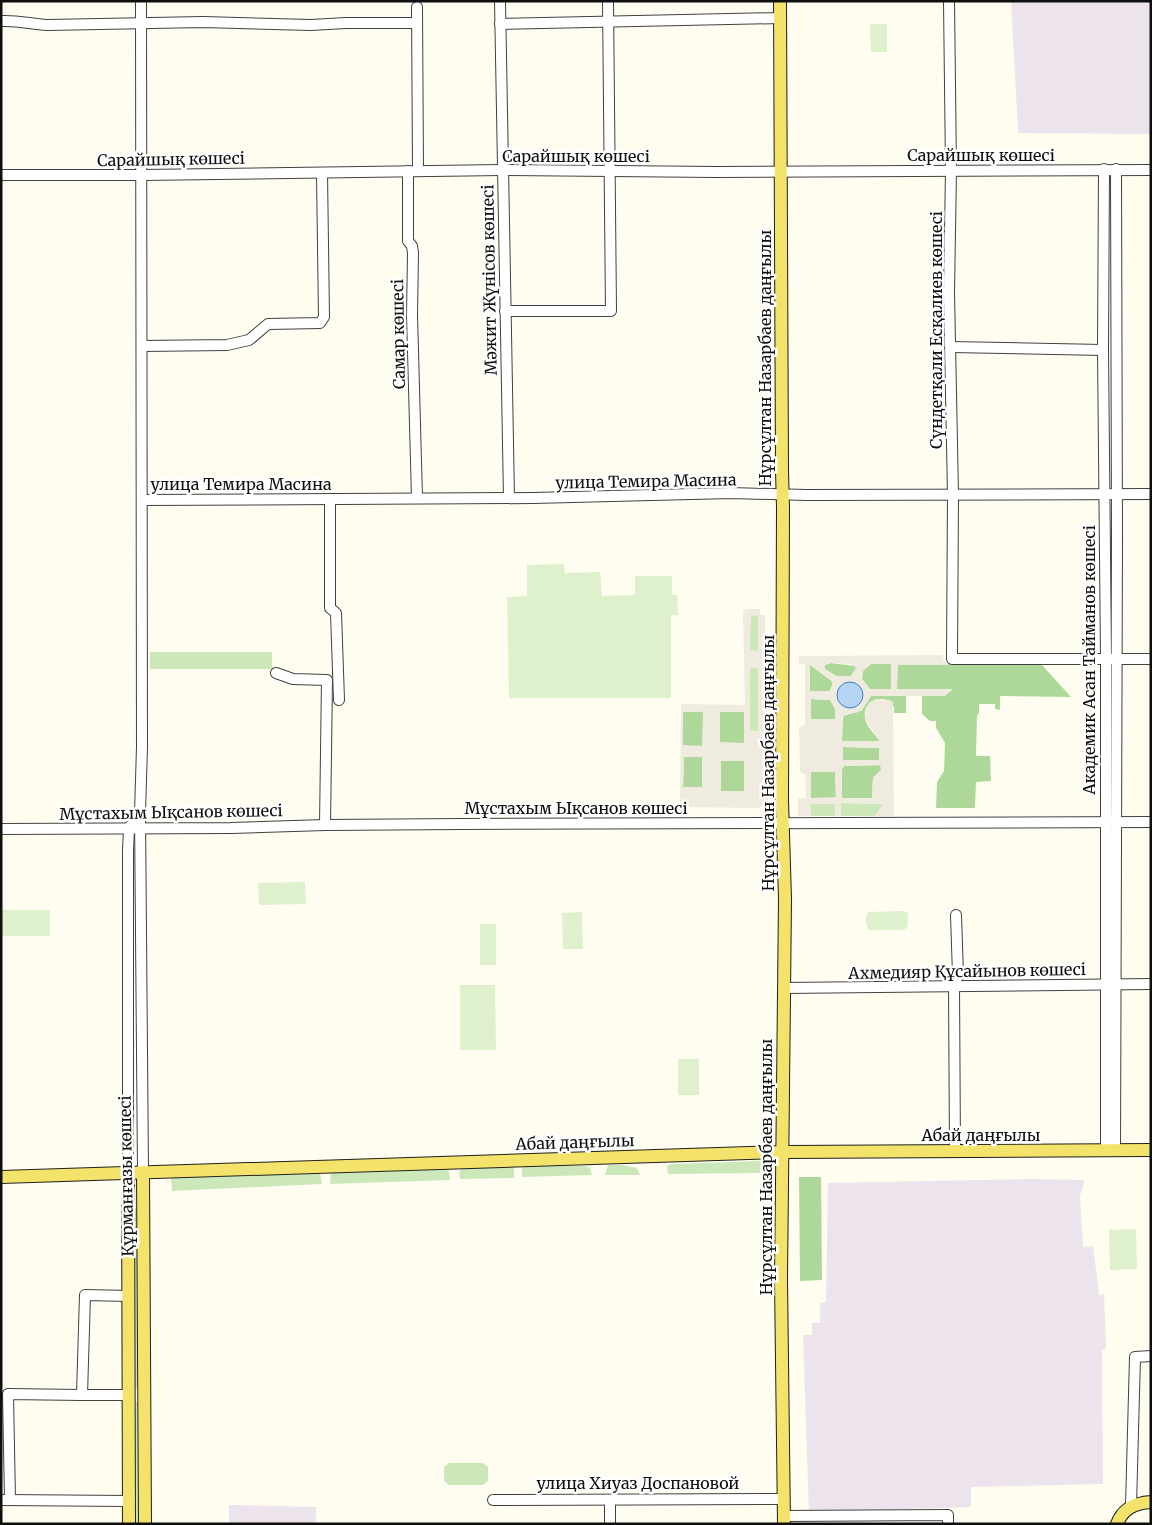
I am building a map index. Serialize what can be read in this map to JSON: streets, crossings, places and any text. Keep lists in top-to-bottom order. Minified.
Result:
{"streets":{"main road":["Нұрсұлтан Назарбаев даңғылы","Абай даңғылы","Құрманғазы көшесі"],"street":["Сарайшық көшесі","Мәжит Жүнісов көшесі","Сүндетқали Есқалиев көшесі","Самар көшесі","улица Темира Масина","Академик Асан Тайманов көшесі","Мұстахым Ықсанов көшесі","Ахмедияр Құсайынов көшесі","улица Хиуаз Доспановой"]},"crossings":[["Сарайшық көшесі","Мәжит Жүнісов көшесі"],["Сарайшық көшесі","Сүндетқали Есқалиев көшесі"],["Сарайшық көшесі","Самар көшесі"],["Сарайшық көшесі","Нұрсұлтан Назарбаев даңғылы"],["Сарайшық көшесі","Академик Асан Тайманов көшесі"],["Сарайшық көшесі","Құрманғазы көшесі"],["Мәжит Жүнісов көшесі","улица Темира Масина"],["Сүндетқали Есқалиев көшесі","улица Темира Масина"],["Сүндетқали Есқалиев көшесі","Академик Асан Тайманов көшесі"],["Самар көшесі","улица Темира Масина"],["Нұрсұлтан Назарбаев даңғылы","улица Темира Масина"],["Нұрсұлтан Назарбаев даңғылы","Мұстахым Ықсанов көшесі"],["Нұрсұлтан Назарбаев даңғылы","Ахмедияр Құсайынов көшесі"],["Нұрсұлтан Назарбаев даңғылы","Абай даңғылы"],["Нұрсұлтан Назарбаев даңғылы","улица Хиуаз Доспановой"],["улица Темира Масина","Академик Асан Тайманов көшесі"],["улица Темира Масина","Құрманғазы көшесі"],["Академик Асан Тайманов көшесі","Мұстахым Ықсанов көшесі"],["Академик Асан Тайманов көшесі","Ахмедияр Құсайынов көшесі"],["Академик Асан Тайманов көшесі","Абай даңғылы"],["Мұстахым Ықсанов көшесі","Құрманғазы көшесі"],["Абай даңғылы","Құрманғазы көшесі"]]}
